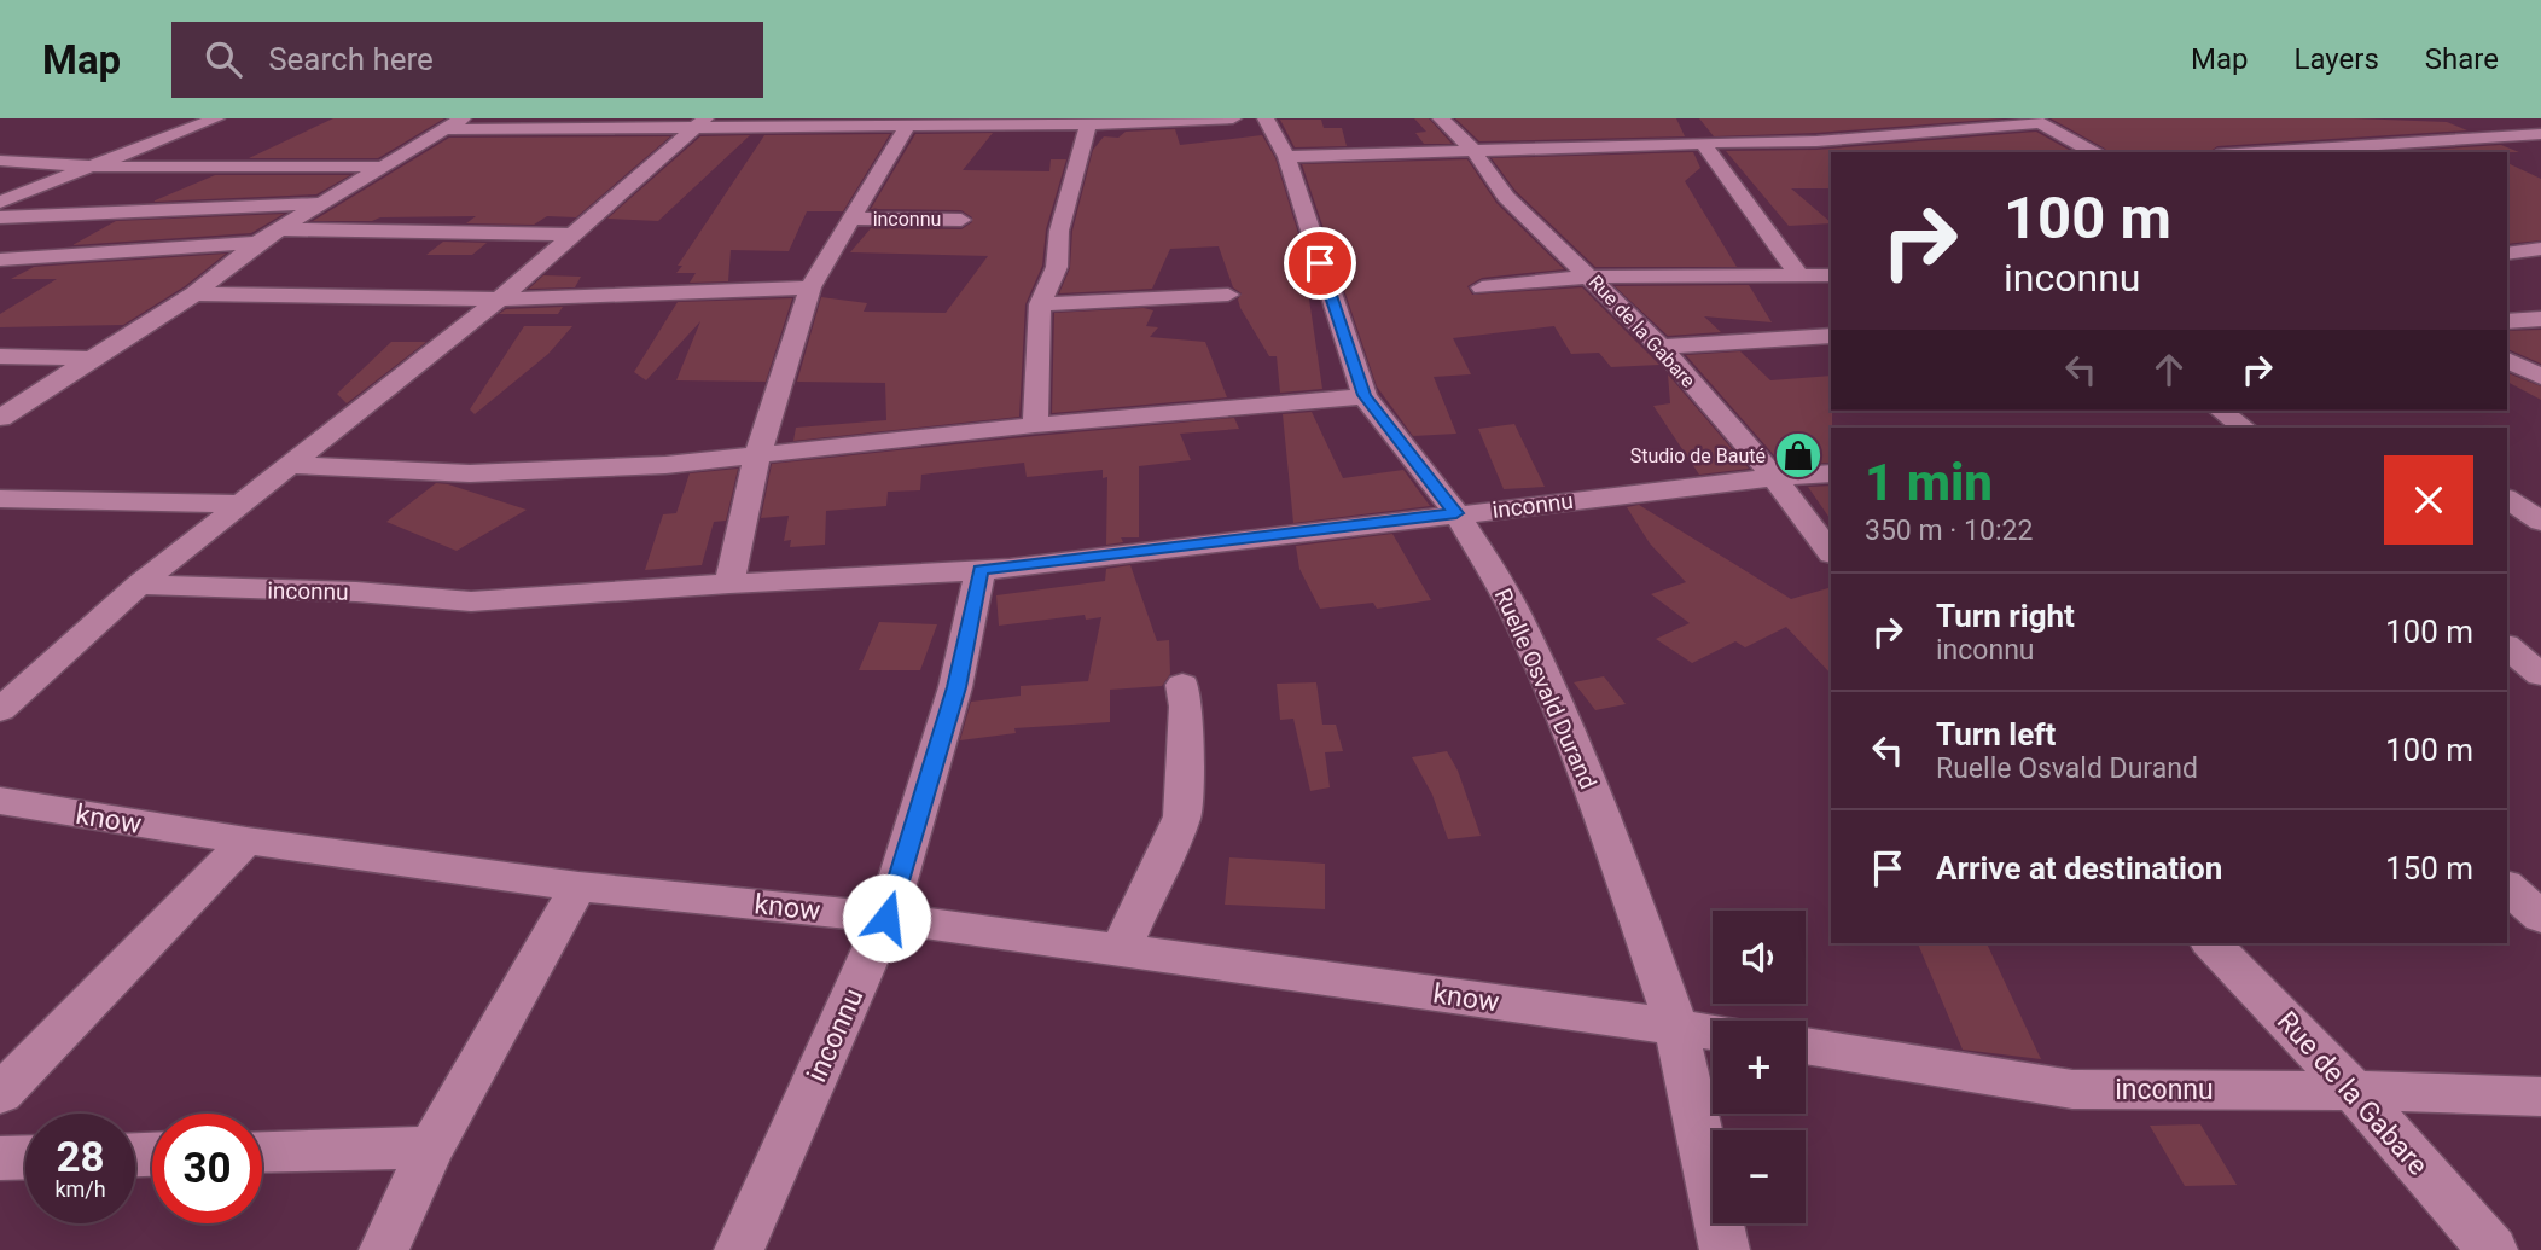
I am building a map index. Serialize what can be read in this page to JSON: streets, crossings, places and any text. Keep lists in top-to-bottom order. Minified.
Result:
{"streets":{"street":["inconnu","Rue de la Gabare","Ruelle Osvald Durand","know"]},"crossings":[["inconnu","Rue de la Gabare"],["inconnu","Ruelle Osvald Durand"],["inconnu","know"],["Ruelle Osvald Durand","know"]],"places":{"shop":["Studio de Bauté"]},"page":{"header":"Map","search":"Search here","nav":["Map","Layers","Share"],"turn":["100 m","inconnu"],"heading":["1 min","350 m · 10:22"],"list":[{"name":"Turn right","note":"inconnu","value":"100 m"},{"name":"Turn left","note":"Ruelle Osvald Durand","value":"100 m"},{"name":"Arrive at destination","value":"150 m"}],"map_buttons":["+","−"],"speed":"28 km/h","limit":"30"}}
